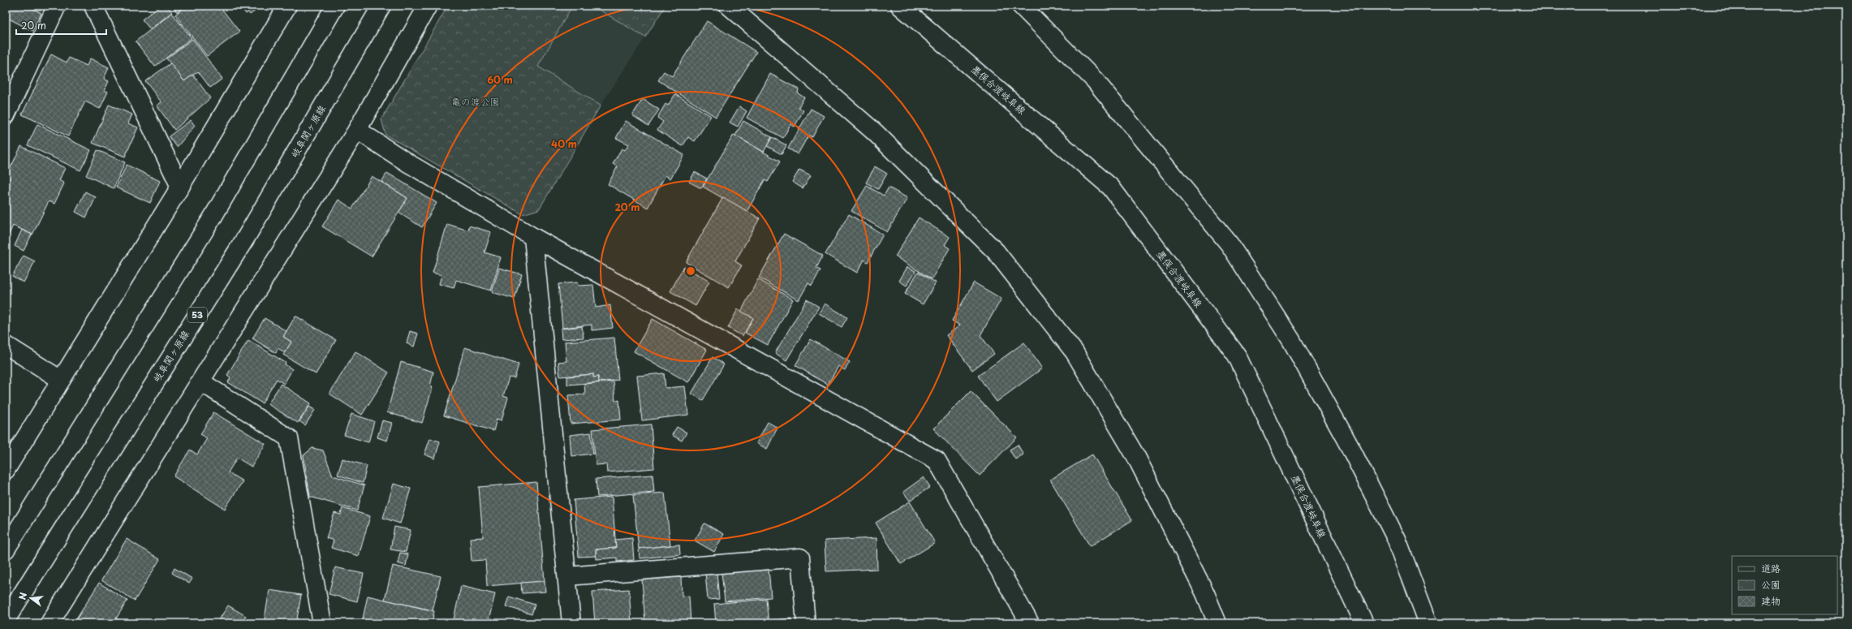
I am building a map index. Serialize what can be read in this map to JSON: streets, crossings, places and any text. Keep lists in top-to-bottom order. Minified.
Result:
{"streets":{"street":["墨俣合渡岐阜線","岐阜関ヶ原線","53"]},"parks":["亀の渡公園"],"legend":["道路","公園","建物"],"scale_bar":"20 m","north":"left","rings":["60 m","40 m","20 m"]}
